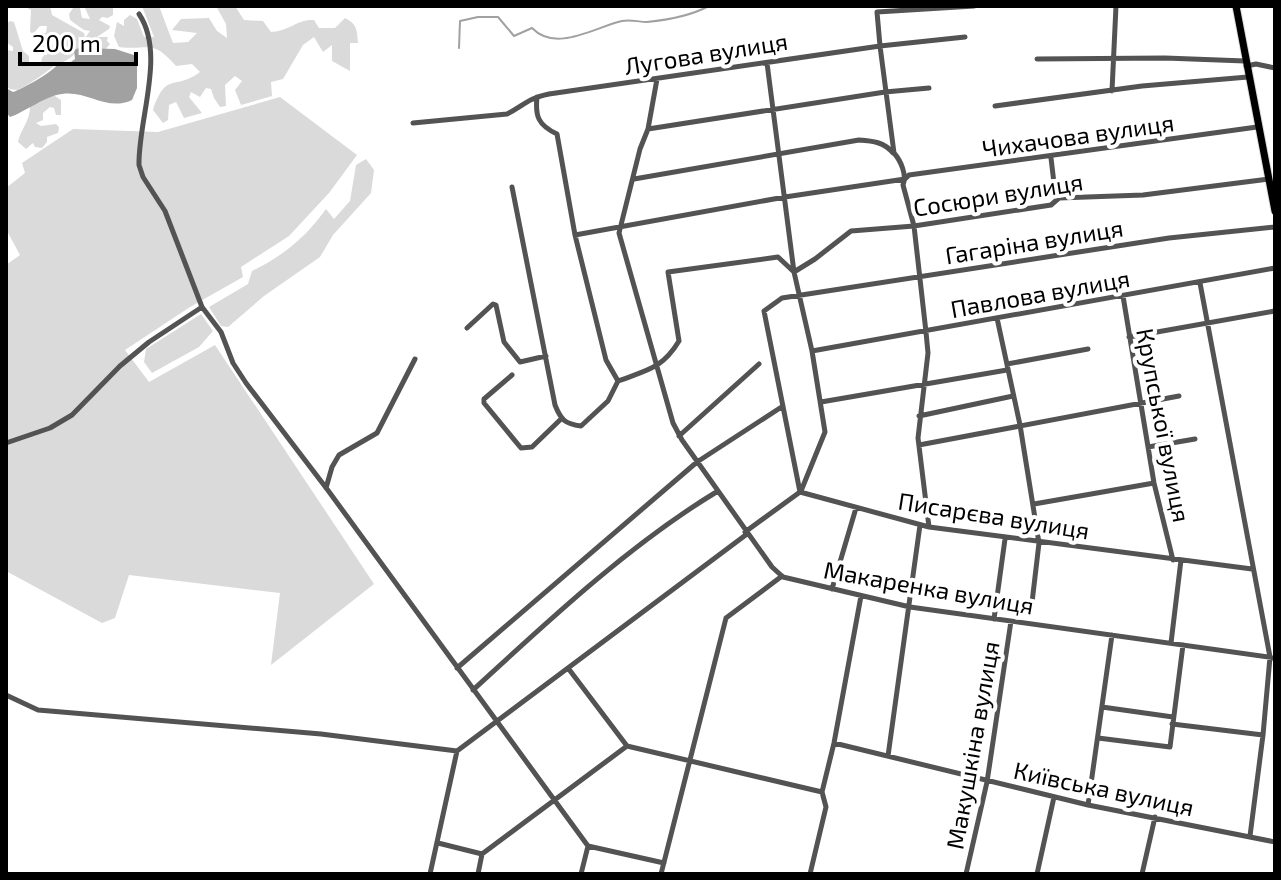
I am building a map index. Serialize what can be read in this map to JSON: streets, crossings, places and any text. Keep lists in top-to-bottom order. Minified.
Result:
{"streets":{"street":["Лугова вулиця","Чихачова вулиця","Сосюри вулиця","Гагаріна вулиця","Павлова вулиця","Крупської вулиця","Писарєва вулиця","Макаренка вулиця","Макушкіна вулиця","Київська вулиця"]},"crossings":[["Павлова вулиця","Крупської вулиця"],["Крупської вулиця","Писарєва вулиця"],["Макаренка вулиця","Макушкіна вулиця"],["Макушкіна вулиця","Київська вулиця"]],"scale_bar":"200 m"}
